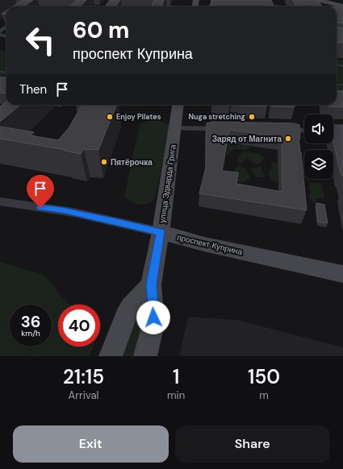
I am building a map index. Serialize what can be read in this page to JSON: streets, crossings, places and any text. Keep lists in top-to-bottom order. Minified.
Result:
{"streets":{"street":["улица Эдварда Грига","проспект Куприна"]},"crossings":[["улица Эдварда Грига","проспект Куприна"]],"places":["Enjoy Pilates","Nuga stretching","Заряд от Магнита","Пятёрочка"],"page":{"turn":["60 m","проспект Куприна"],"then":"Then","speed":"36 km/h","limit":"40","eta":["21:15","Arrival","1","min","150","m"],"buttons":["Exit","Share"]}}
